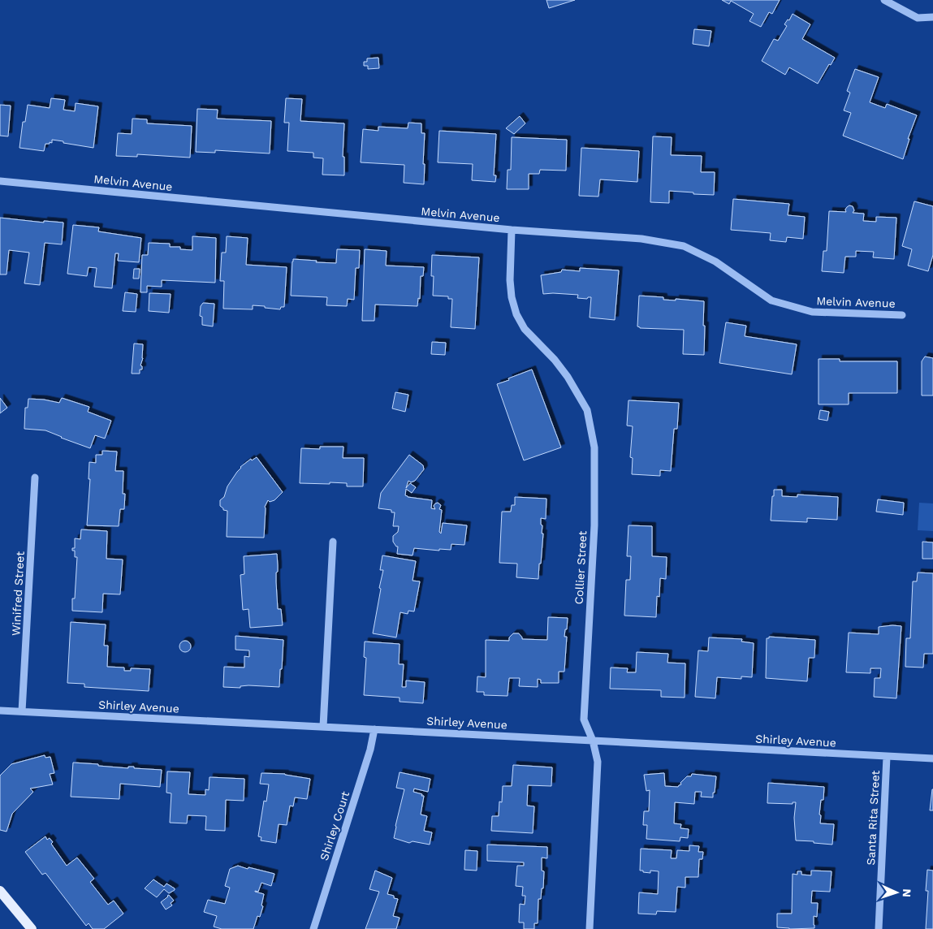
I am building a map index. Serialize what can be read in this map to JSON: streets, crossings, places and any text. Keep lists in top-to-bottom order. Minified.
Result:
{"streets":{"street":["Melvin Avenue","Collier Street","Winifred Street","Shirley Avenue","Santa Rita Street","Shirley Court"]},"crossings":[["Melvin Avenue","Collier Street"],["Collier Street","Shirley Avenue"],["Winifred Street","Shirley Avenue"],["Shirley Avenue","Santa Rita Street"],["Shirley Avenue","Shirley Court"]],"north":"right"}
